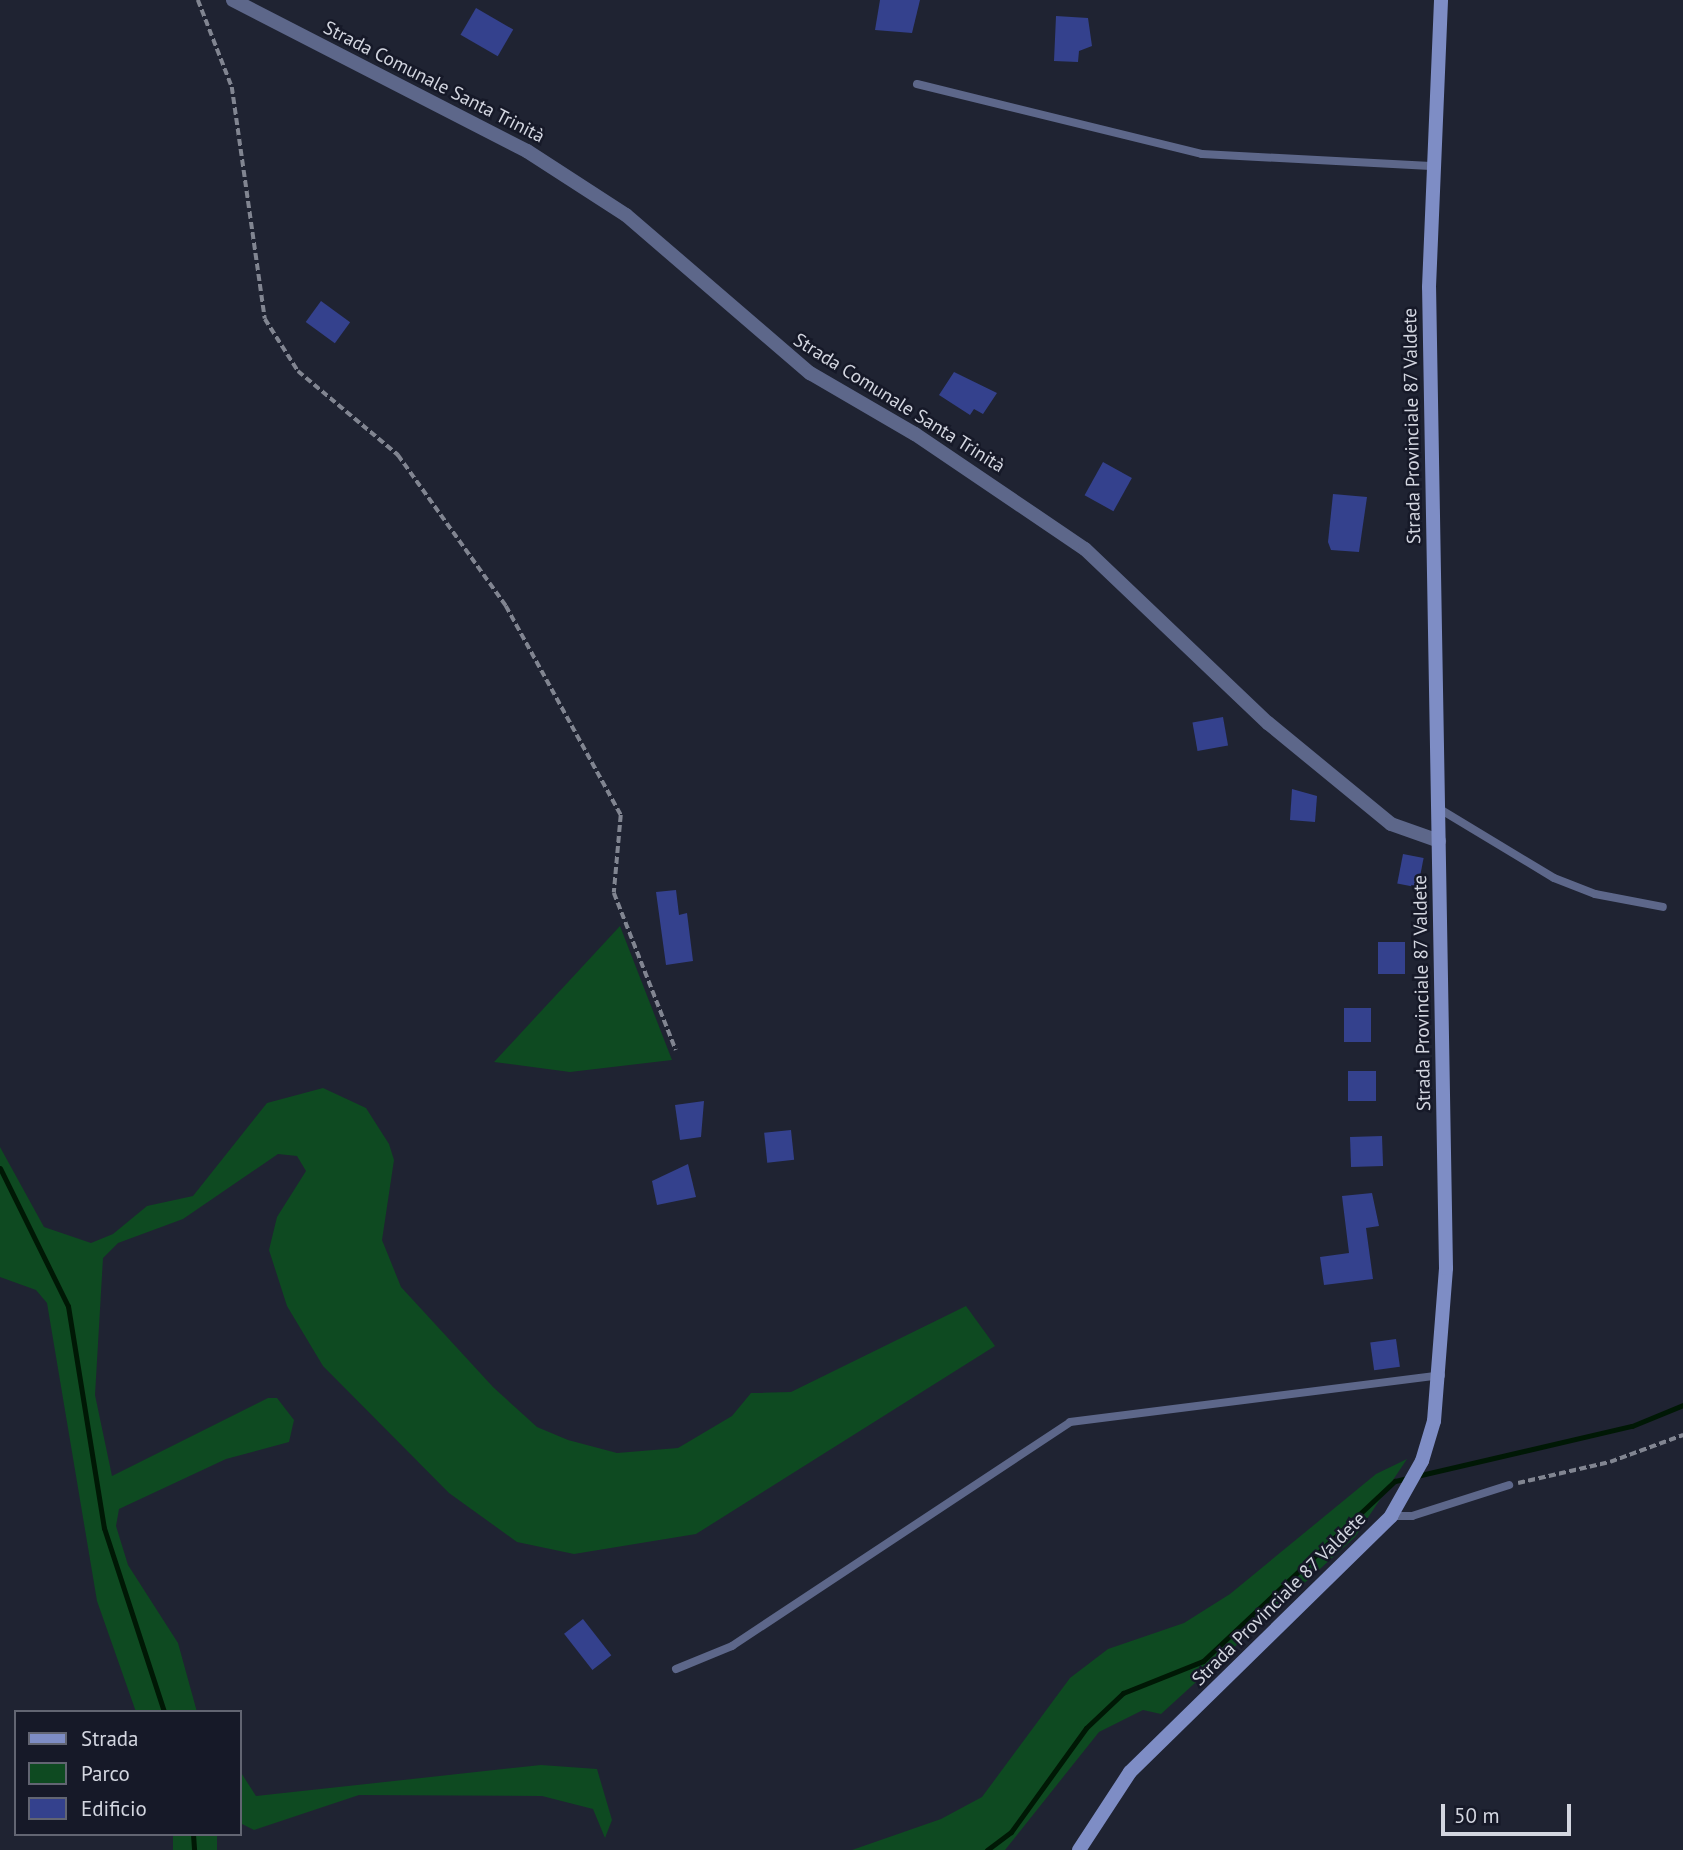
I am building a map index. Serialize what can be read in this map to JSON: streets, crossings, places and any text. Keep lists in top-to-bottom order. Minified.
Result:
{"streets":{"main road":["Strada Provinciale 87 Valdete"],"street":["Strada Comunale Santa Trinità"]},"crossings":[["Strada Comunale Santa Trinità","Strada Provinciale 87 Valdete"]],"legend":["Strada","Parco","Edificio"],"scale_bar":"50 m"}
